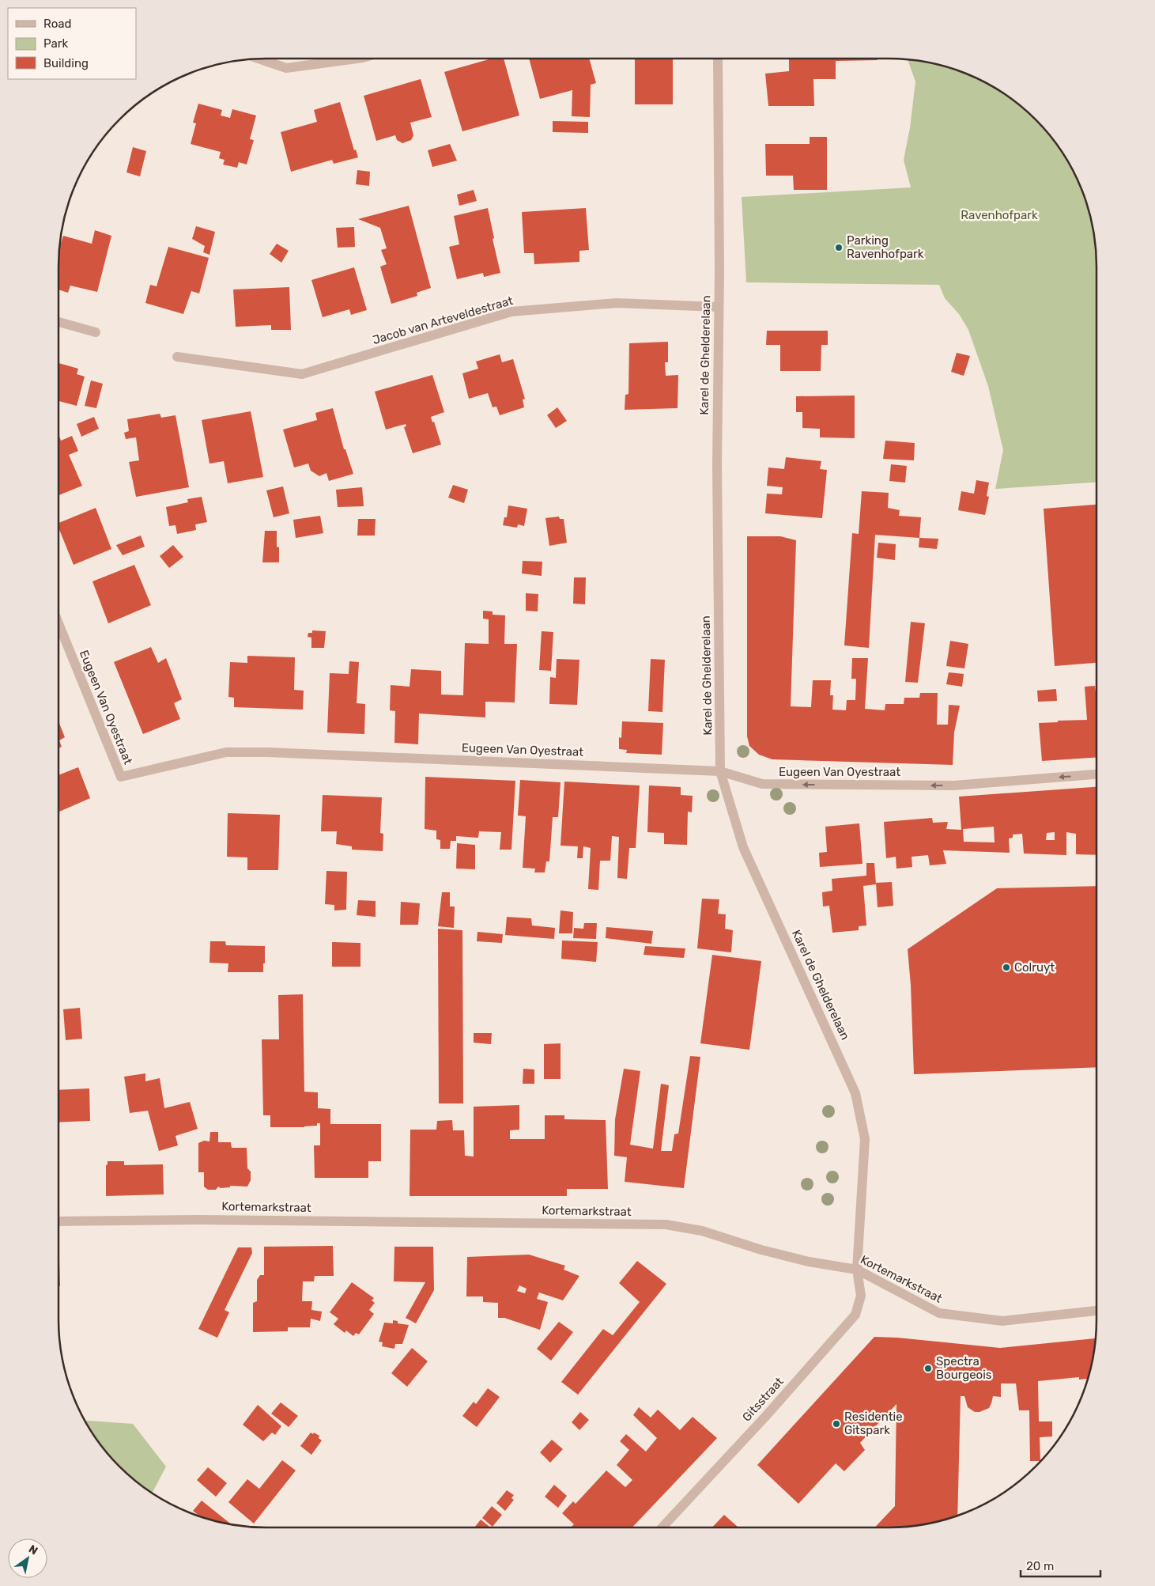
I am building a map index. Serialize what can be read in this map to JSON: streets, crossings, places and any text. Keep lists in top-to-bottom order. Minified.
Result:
{"streets":{"street":["Jacob van Arteveldestraat","Karel de Ghelderelaan","Eugeen Van Oyestraat","Kortemarkstraat","Gitsstraat"]},"crossings":[["Jacob van Arteveldestraat","Karel de Ghelderelaan"],["Karel de Ghelderelaan","Eugeen Van Oyestraat"],["Karel de Ghelderelaan","Kortemarkstraat"],["Karel de Ghelderelaan","Gitsstraat"],["Kortemarkstraat","Gitsstraat"]],"parks":["Ravenhofpark"],"places":["Parking Ravenhofpark","Colruyt","Spectra Bourgeois","Residentie Gitspark"],"legend":["Road","Park","Building"],"scale_bar":"20 m","north":"top right"}
